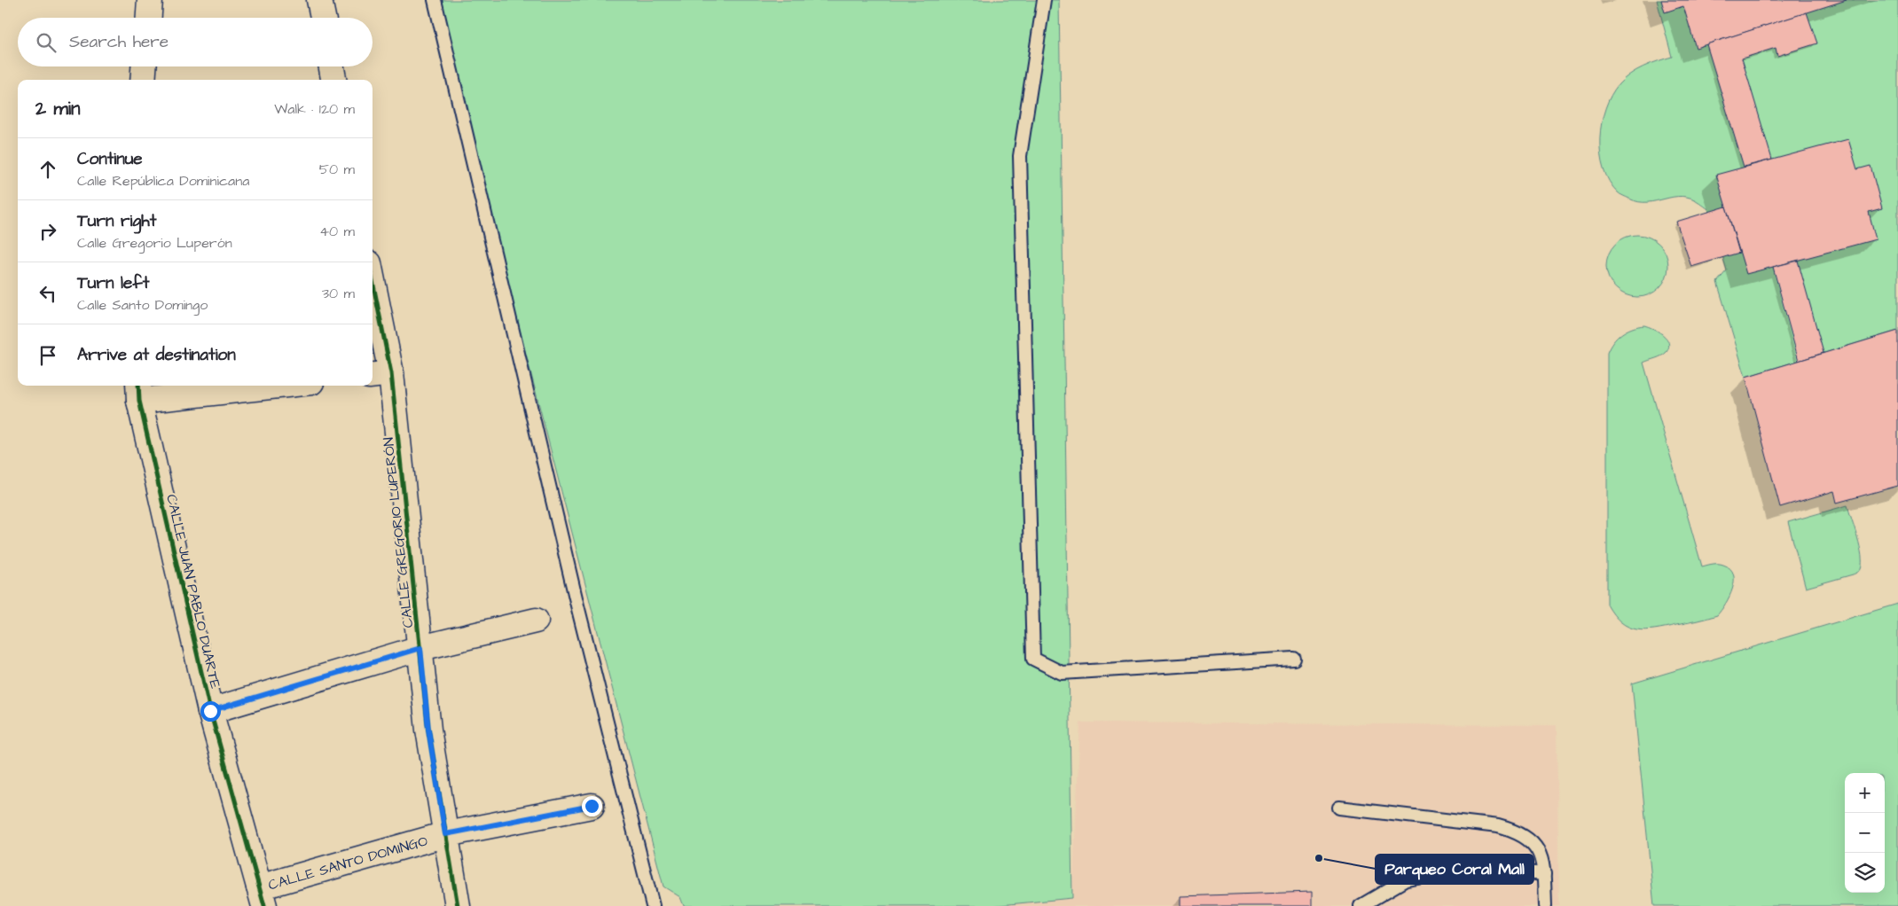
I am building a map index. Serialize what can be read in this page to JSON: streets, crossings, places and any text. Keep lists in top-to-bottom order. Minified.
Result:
{"streets":{"street":["CALLE GREGORIO LUPERÓN","CALLE JUAN PABLO DUARTE","CALLE SANTO DOMINGO"]},"crossings":[["CALLE GREGORIO LUPERÓN","CALLE SANTO DOMINGO"],["CALLE JUAN PABLO DUARTE","CALLE SANTO DOMINGO"]],"places":["Parqueo Coral Mall"],"page":{"search":"Search here","heading":["2 min","Walk · 120 m"],"list":[["Continue","Calle República Dominicana","50 m"],["Turn right","Calle Gregorio Luperón","40 m"],["Turn left","Calle Santo Domingo","30 m"],"Arrive at destination"],"map_buttons":["+","−"]}}
